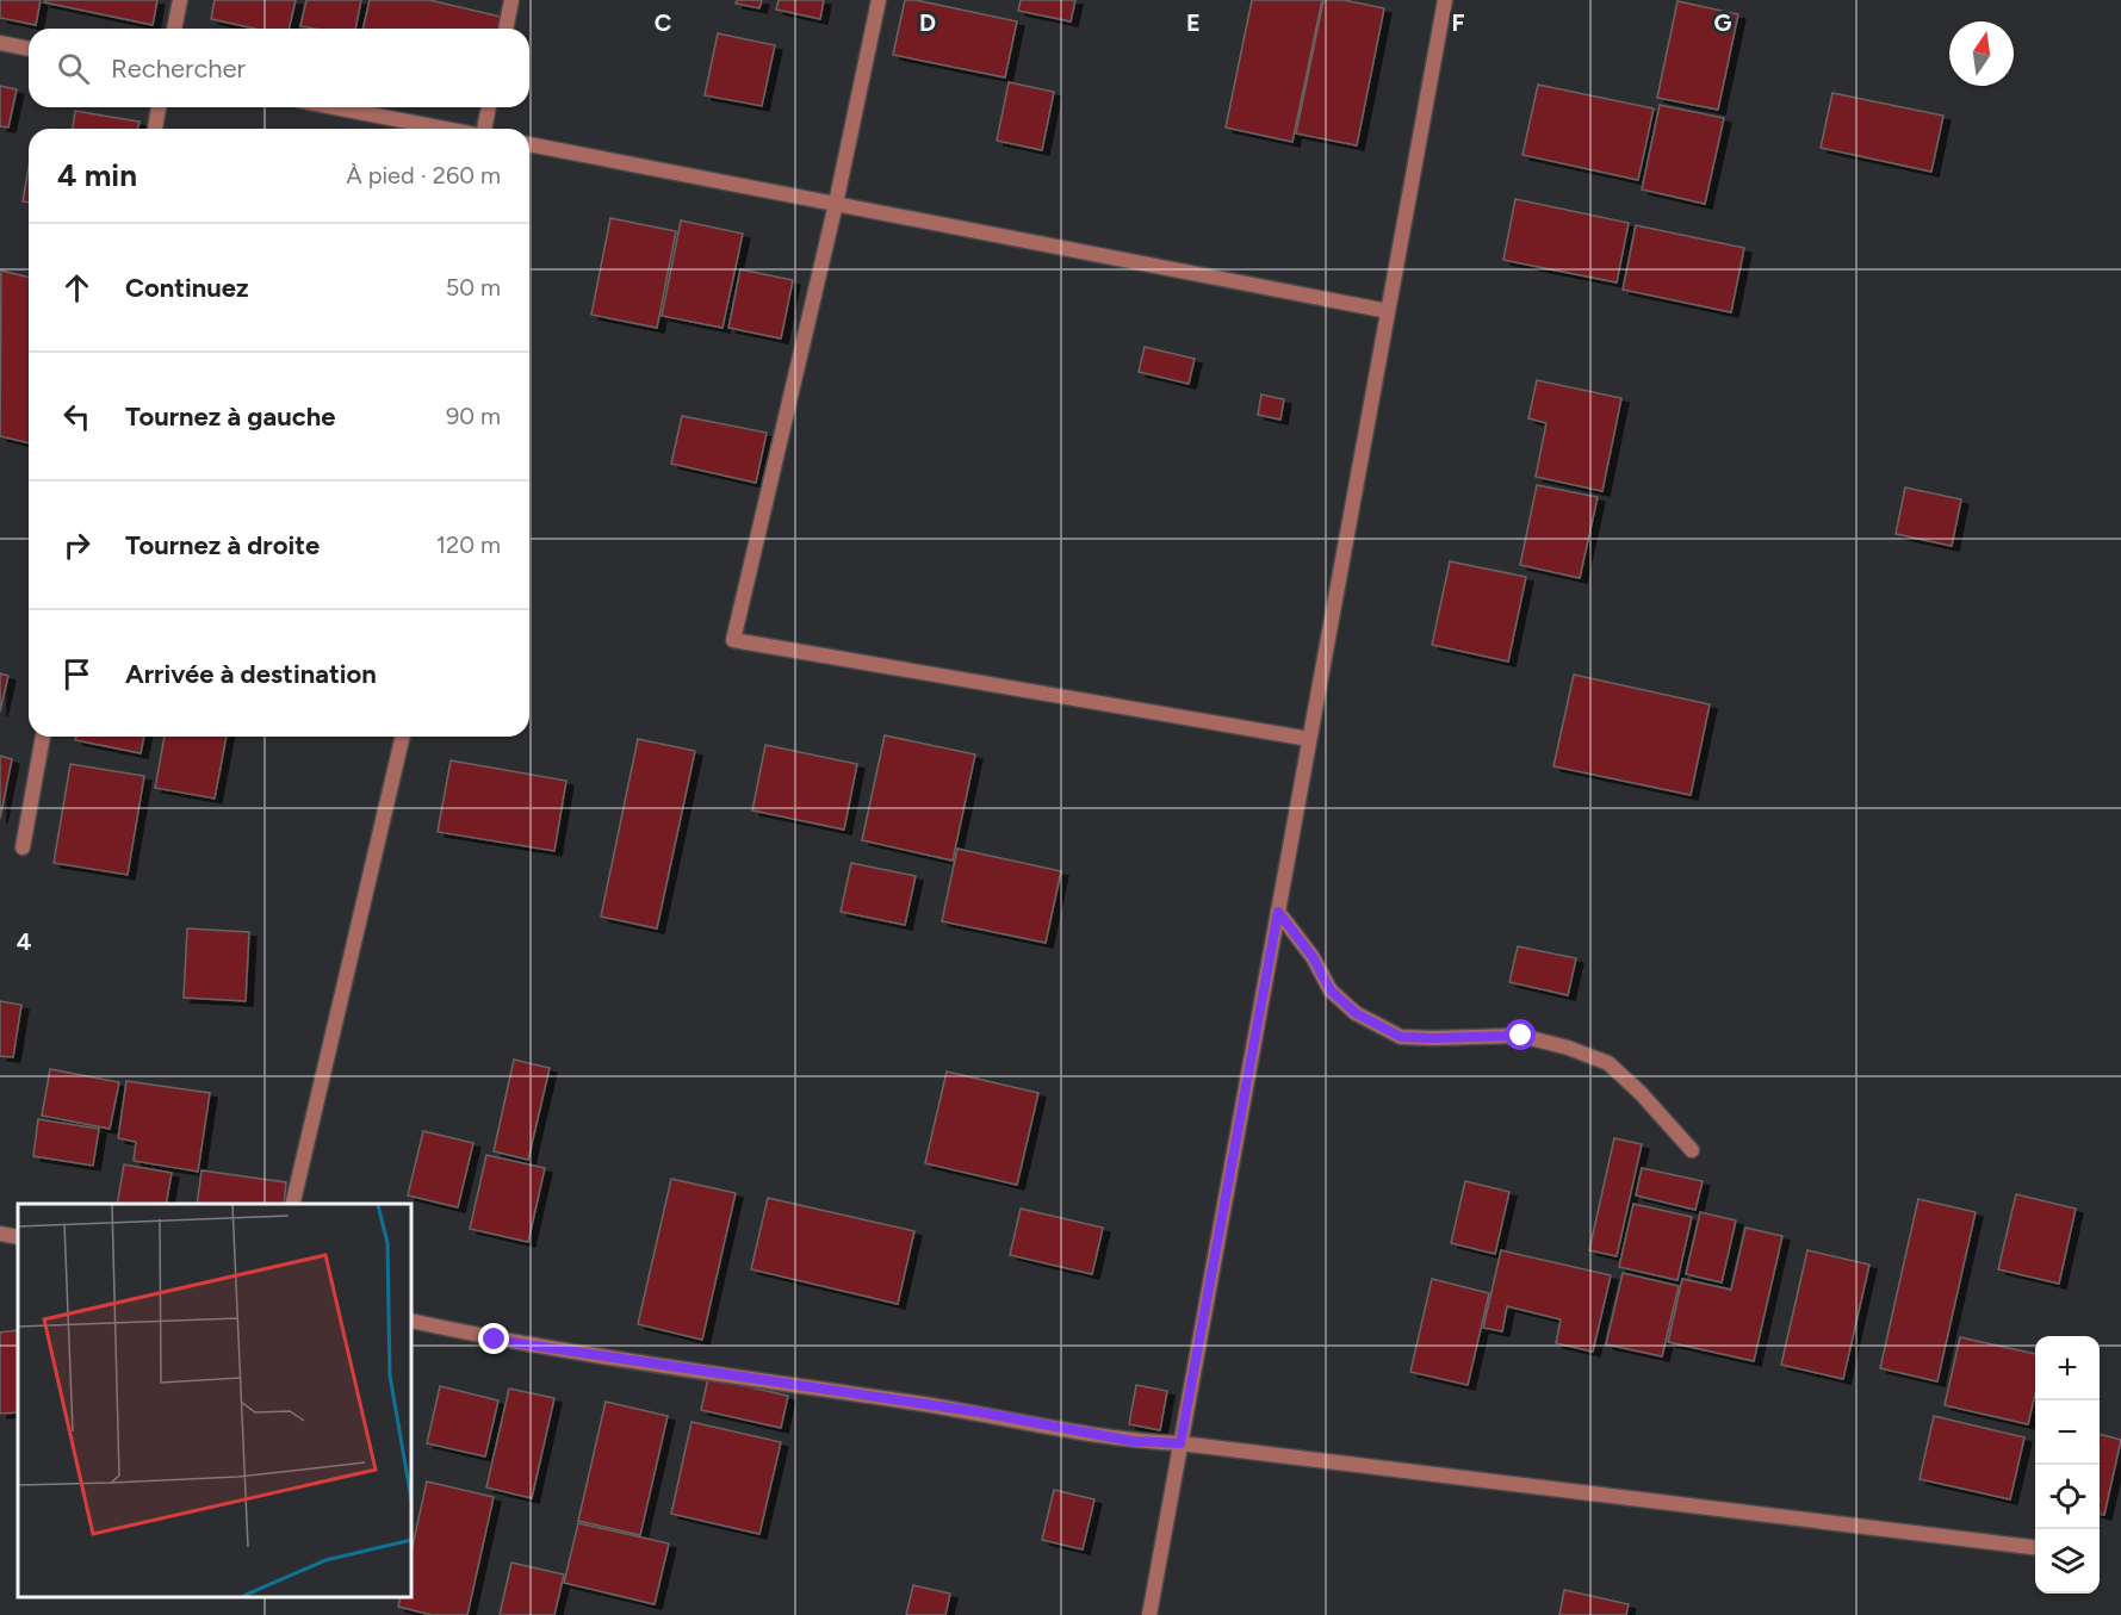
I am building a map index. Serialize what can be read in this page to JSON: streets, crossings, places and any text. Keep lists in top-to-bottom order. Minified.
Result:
{"north":"top","page":{"search":"Rechercher","heading":["4 min","À pied · 260 m"],"list":[["Continuez","50 m"],["Tournez à gauche","90 m"],["Tournez à droite","120 m"],"Arrivée à destination"],"map_buttons":["+","−"]},"grid":{"columns":["C","D","E","F","G"],"rows":["4"]}}
